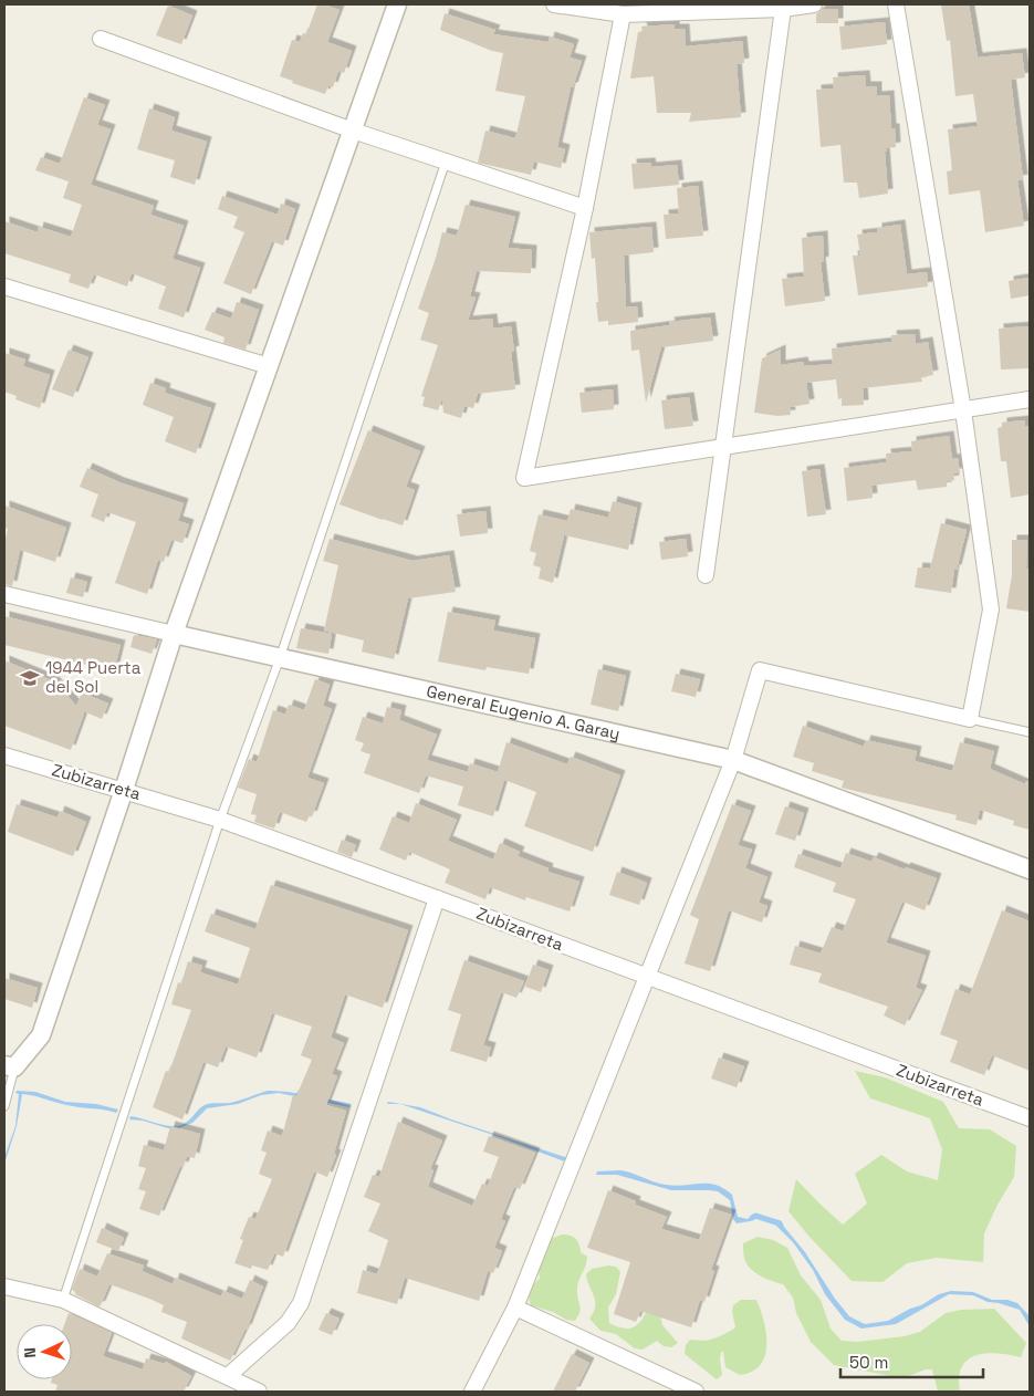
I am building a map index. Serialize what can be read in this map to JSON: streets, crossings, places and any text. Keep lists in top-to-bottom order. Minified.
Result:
{"streets":{"street":["General Eugenio A. Garay","Zubizarreta"]},"places":{"school or university":["1944 Puerta del Sol"]},"scale_bar":"50 m","north":"left"}
